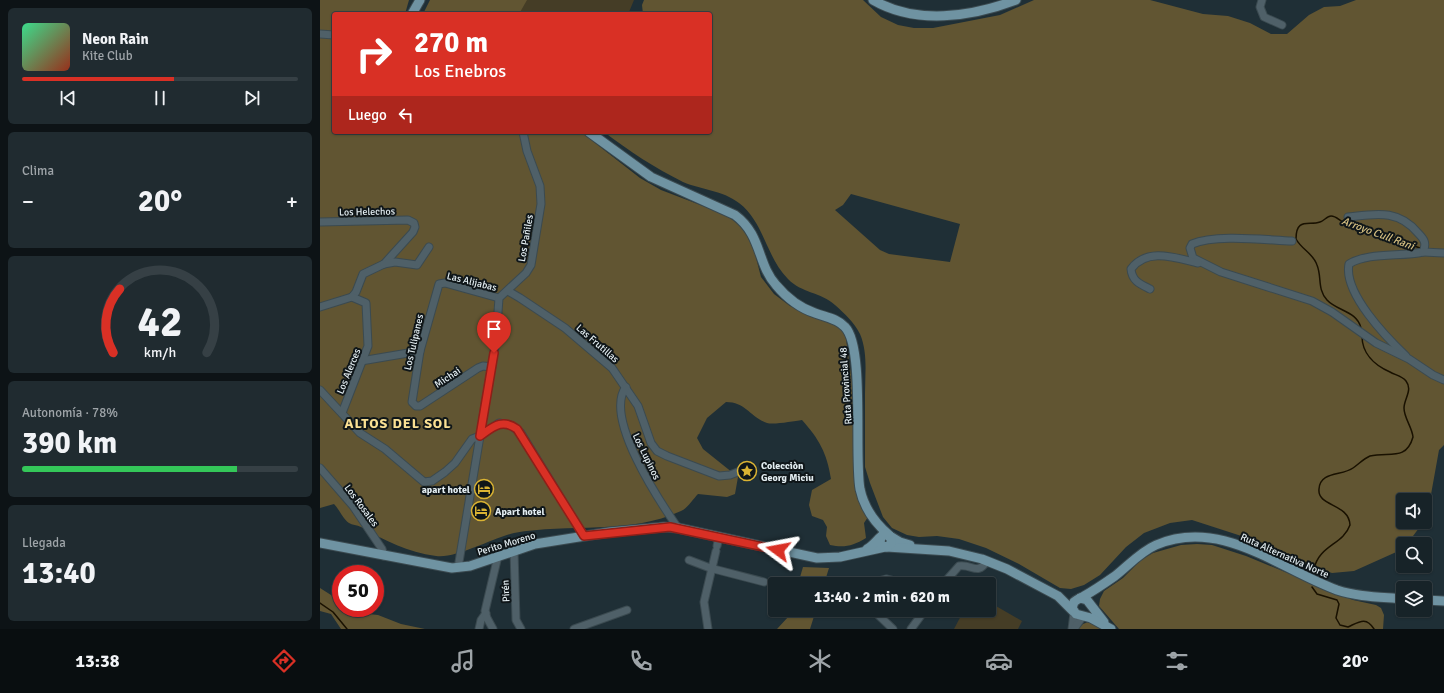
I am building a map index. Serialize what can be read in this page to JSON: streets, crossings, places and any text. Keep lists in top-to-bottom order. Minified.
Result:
{"streets":{"main road":["Ruta Provincial 48","Perito Moreno","Ruta Alternativa Norte"],"street":["Los Helechos","Los Pañiles","Las Alijabas","Los Tulipanes","Las Frutillas","Los Alerces","Michai","Los Lupinos","Los Rosales","Pirén"]},"crossings":[["Los Pañiles","Las Alijabas"],["Los Pañiles","Las Frutillas"],["Las Alijabas","Los Tulipanes"],["Los Tulipanes","Michai"],["Las Frutillas","Los Lupinos"],["Ruta Provincial 48","Perito Moreno"],["Los Lupinos","Perito Moreno"],["Los Rosales","Perito Moreno"],["Perito Moreno","Pirén"]],"districts":["ALTOS DEL SOL"],"water":["Arroyo Cull Rani"],"places":{"place":["Colecciòn Georg Miciu"],"hotel":["apart hotel","Apart hotel"]},"page":{"turn":["270 m","Los Enebros"],"song":["Neon Rain","Kite Club"],"then":"Luego","tile":["Clima",["Autonomía · 78%","390 km"],["Llegada","13:40"]],"heat":["−","20°","+"],"limit":"50","trip":"13:40 · 2 min · 620 m","tabs":["13:38","20°"],"gauge":["42","km/h"]}}
